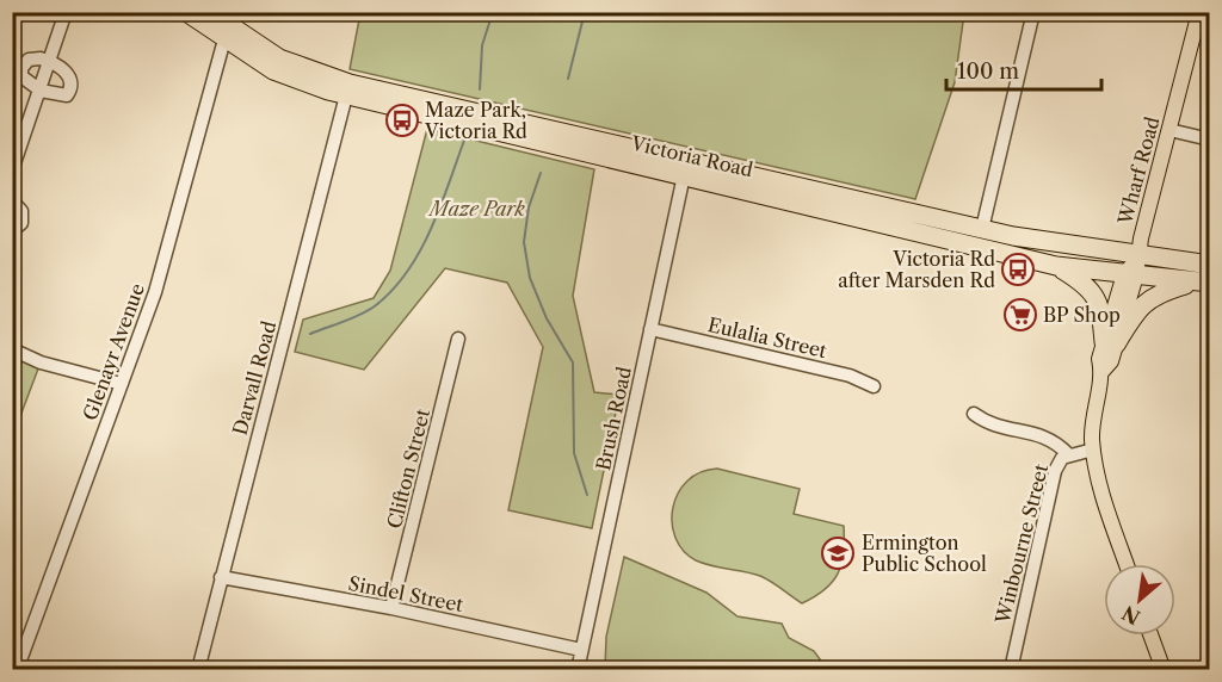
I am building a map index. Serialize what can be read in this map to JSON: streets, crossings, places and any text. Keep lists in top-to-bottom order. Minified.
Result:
{"streets":{"highway":["Victoria Road"],"main road":["Wharf Road"],"street":["Eulalia Street","Glenayr Avenue","Darvall Road","Brush Road","Clifton Street","Winbourne Street","Sindel Street"]},"crossings":[["Victoria Road","Wharf Road"],["Victoria Road","Glenayr Avenue"],["Victoria Road","Darvall Road"],["Victoria Road","Brush Road"],["Eulalia Street","Brush Road"],["Darvall Road","Sindel Street"],["Brush Road","Sindel Street"],["Clifton Street","Sindel Street"]],"parks":["Maze Park"],"places":{"bus stop":["Maze Park, Victoria Rd","Victoria Rd after Marsden Rd"],"supermarket":["BP Shop"],"school or university":["Ermington Public School"]},"scale_bar":"100 m","north":"bottom left"}
